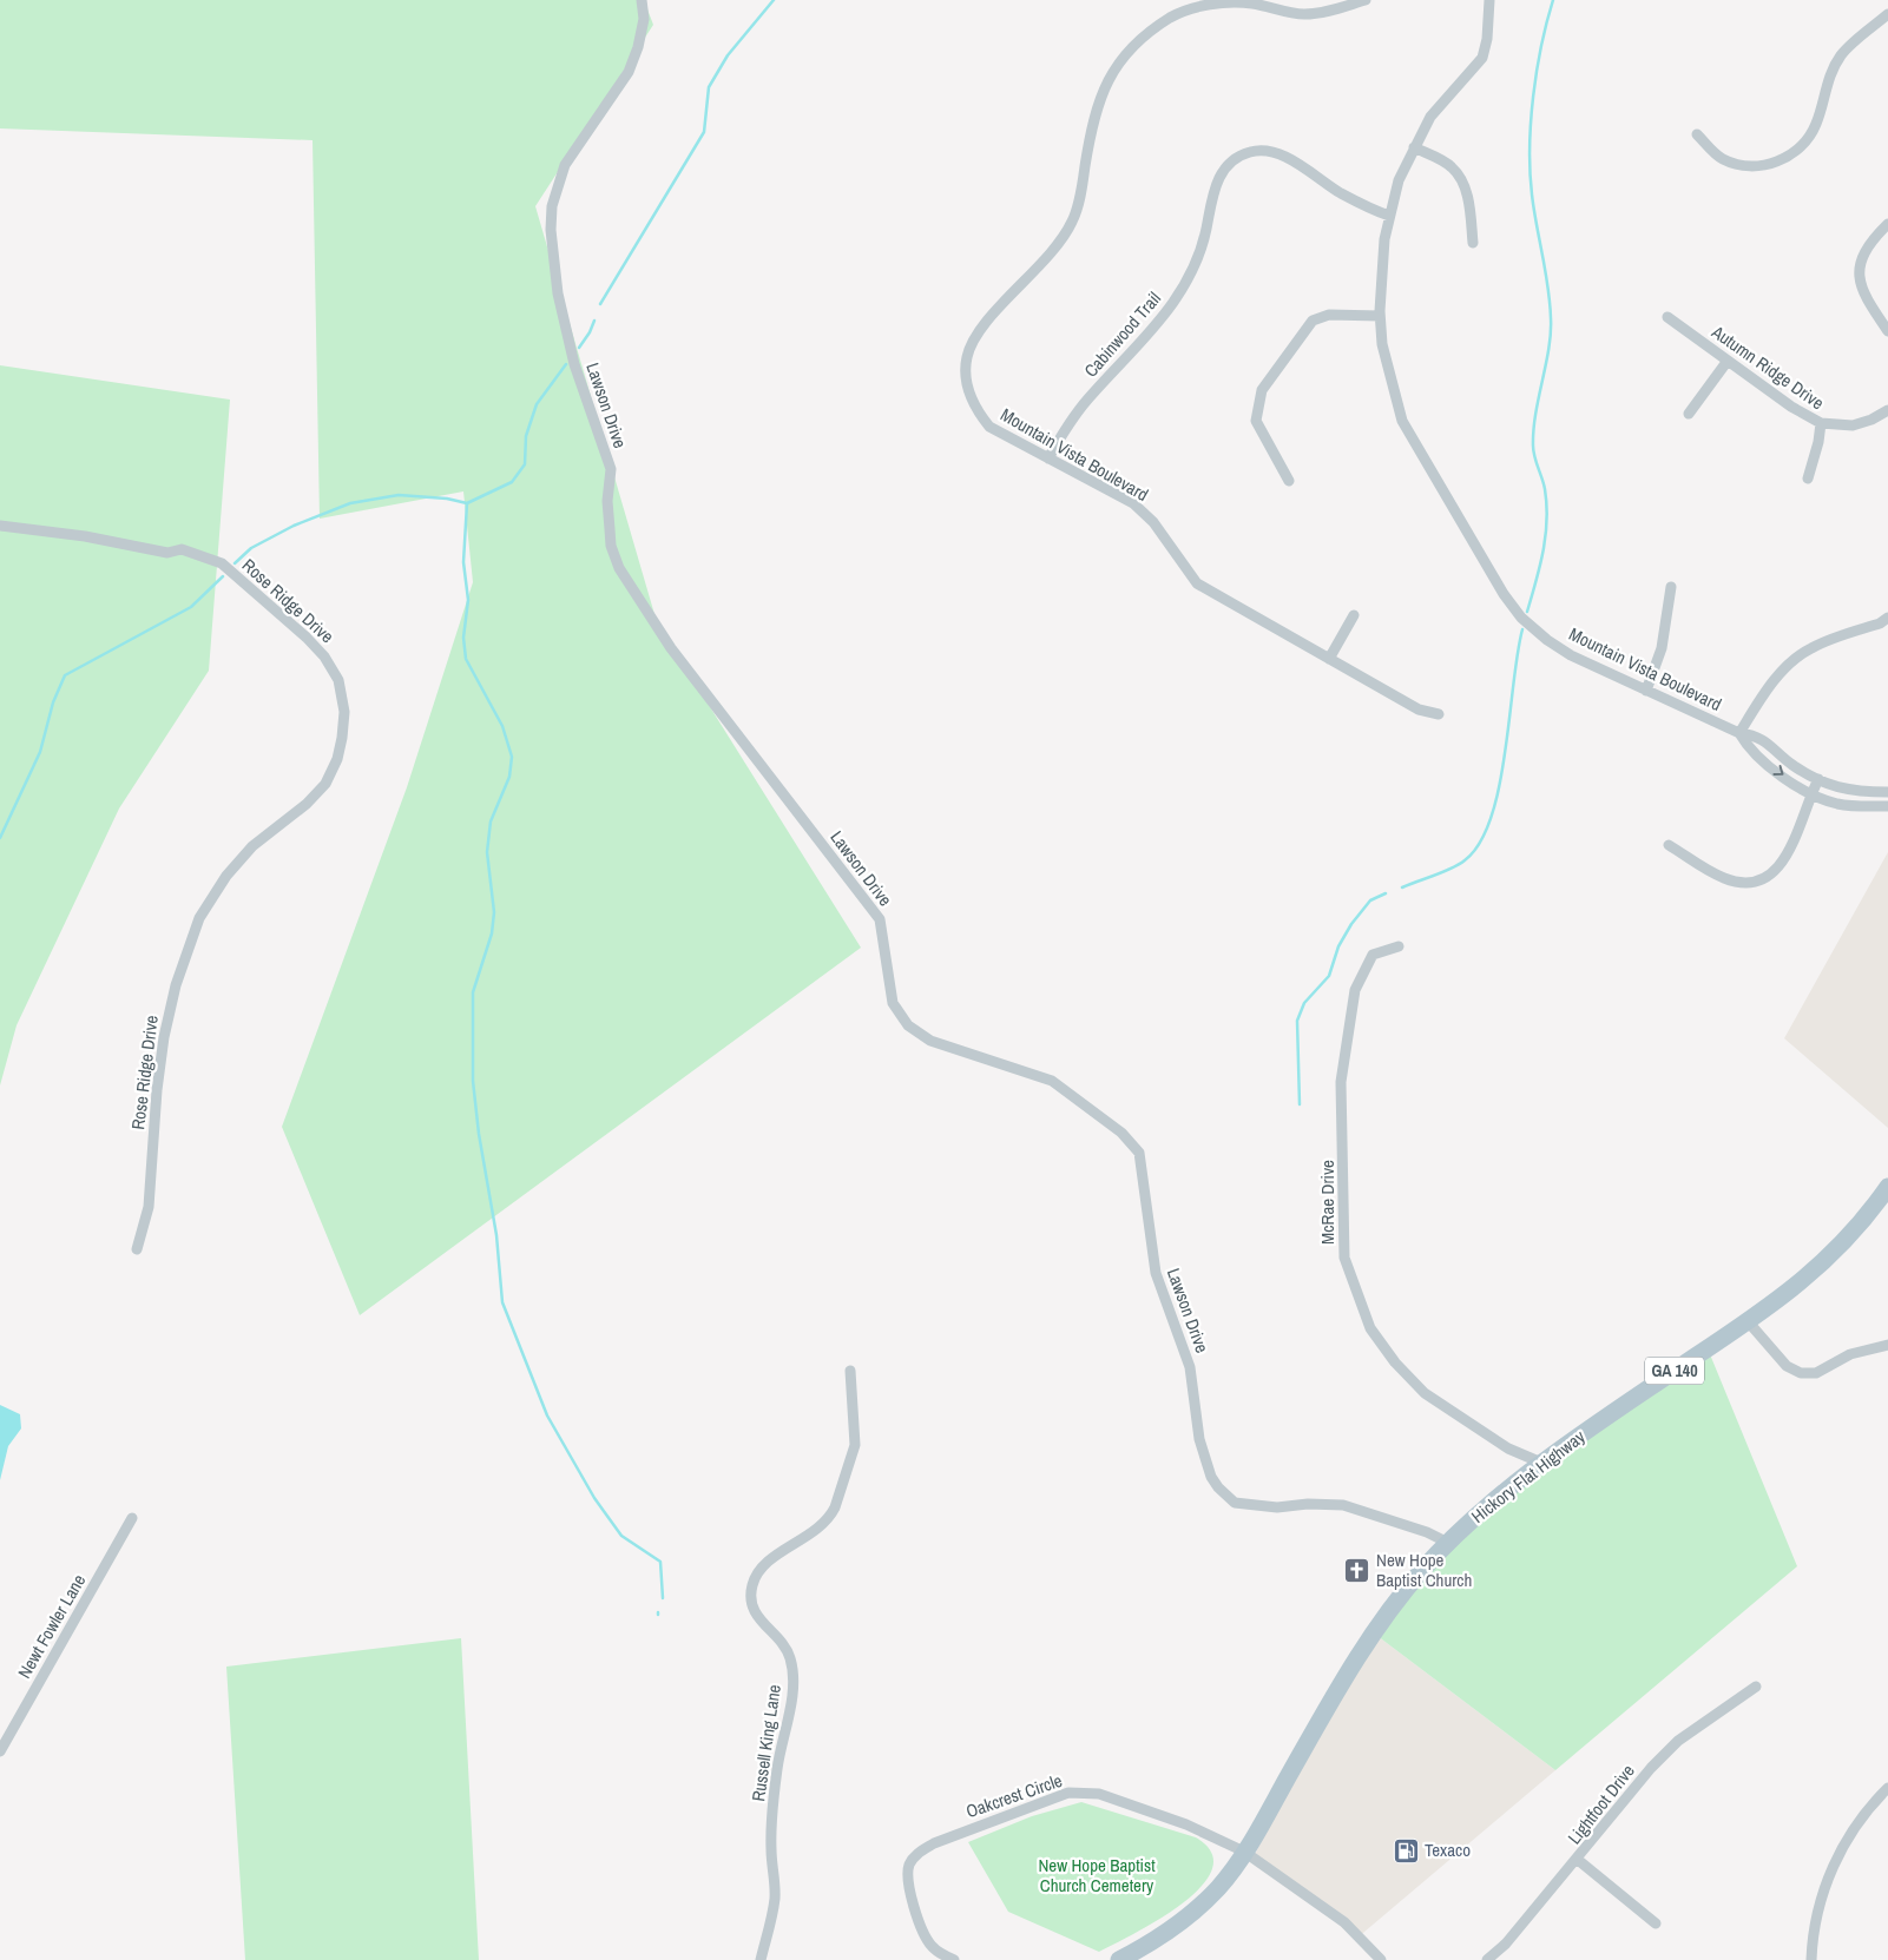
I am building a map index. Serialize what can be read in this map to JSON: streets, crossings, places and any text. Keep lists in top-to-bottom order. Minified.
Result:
{"streets":{"main road":["GA 140","Hickory Flat Highway"],"street":["Cabinwood Trail","Autumn Ridge Drive","Lawson Drive","Mountain Vista Boulevard","Rose Ridge Drive","McRae Drive","Newt Fowler Lane","Russell King Lane","Oakcrest Circle","Lightfoot Drive"]},"crossings":[["Cabinwood Trail","Mountain Vista Boulevard"],["Lawson Drive","Hickory Flat Highway"],["McRae Drive","Hickory Flat Highway"],["Hickory Flat Highway","Oakcrest Circle"]],"parks":["New Hope Baptist Church Cemetery"],"places":{"church":["New Hope Baptist Church"],"fuel station":["Texaco"]}}
